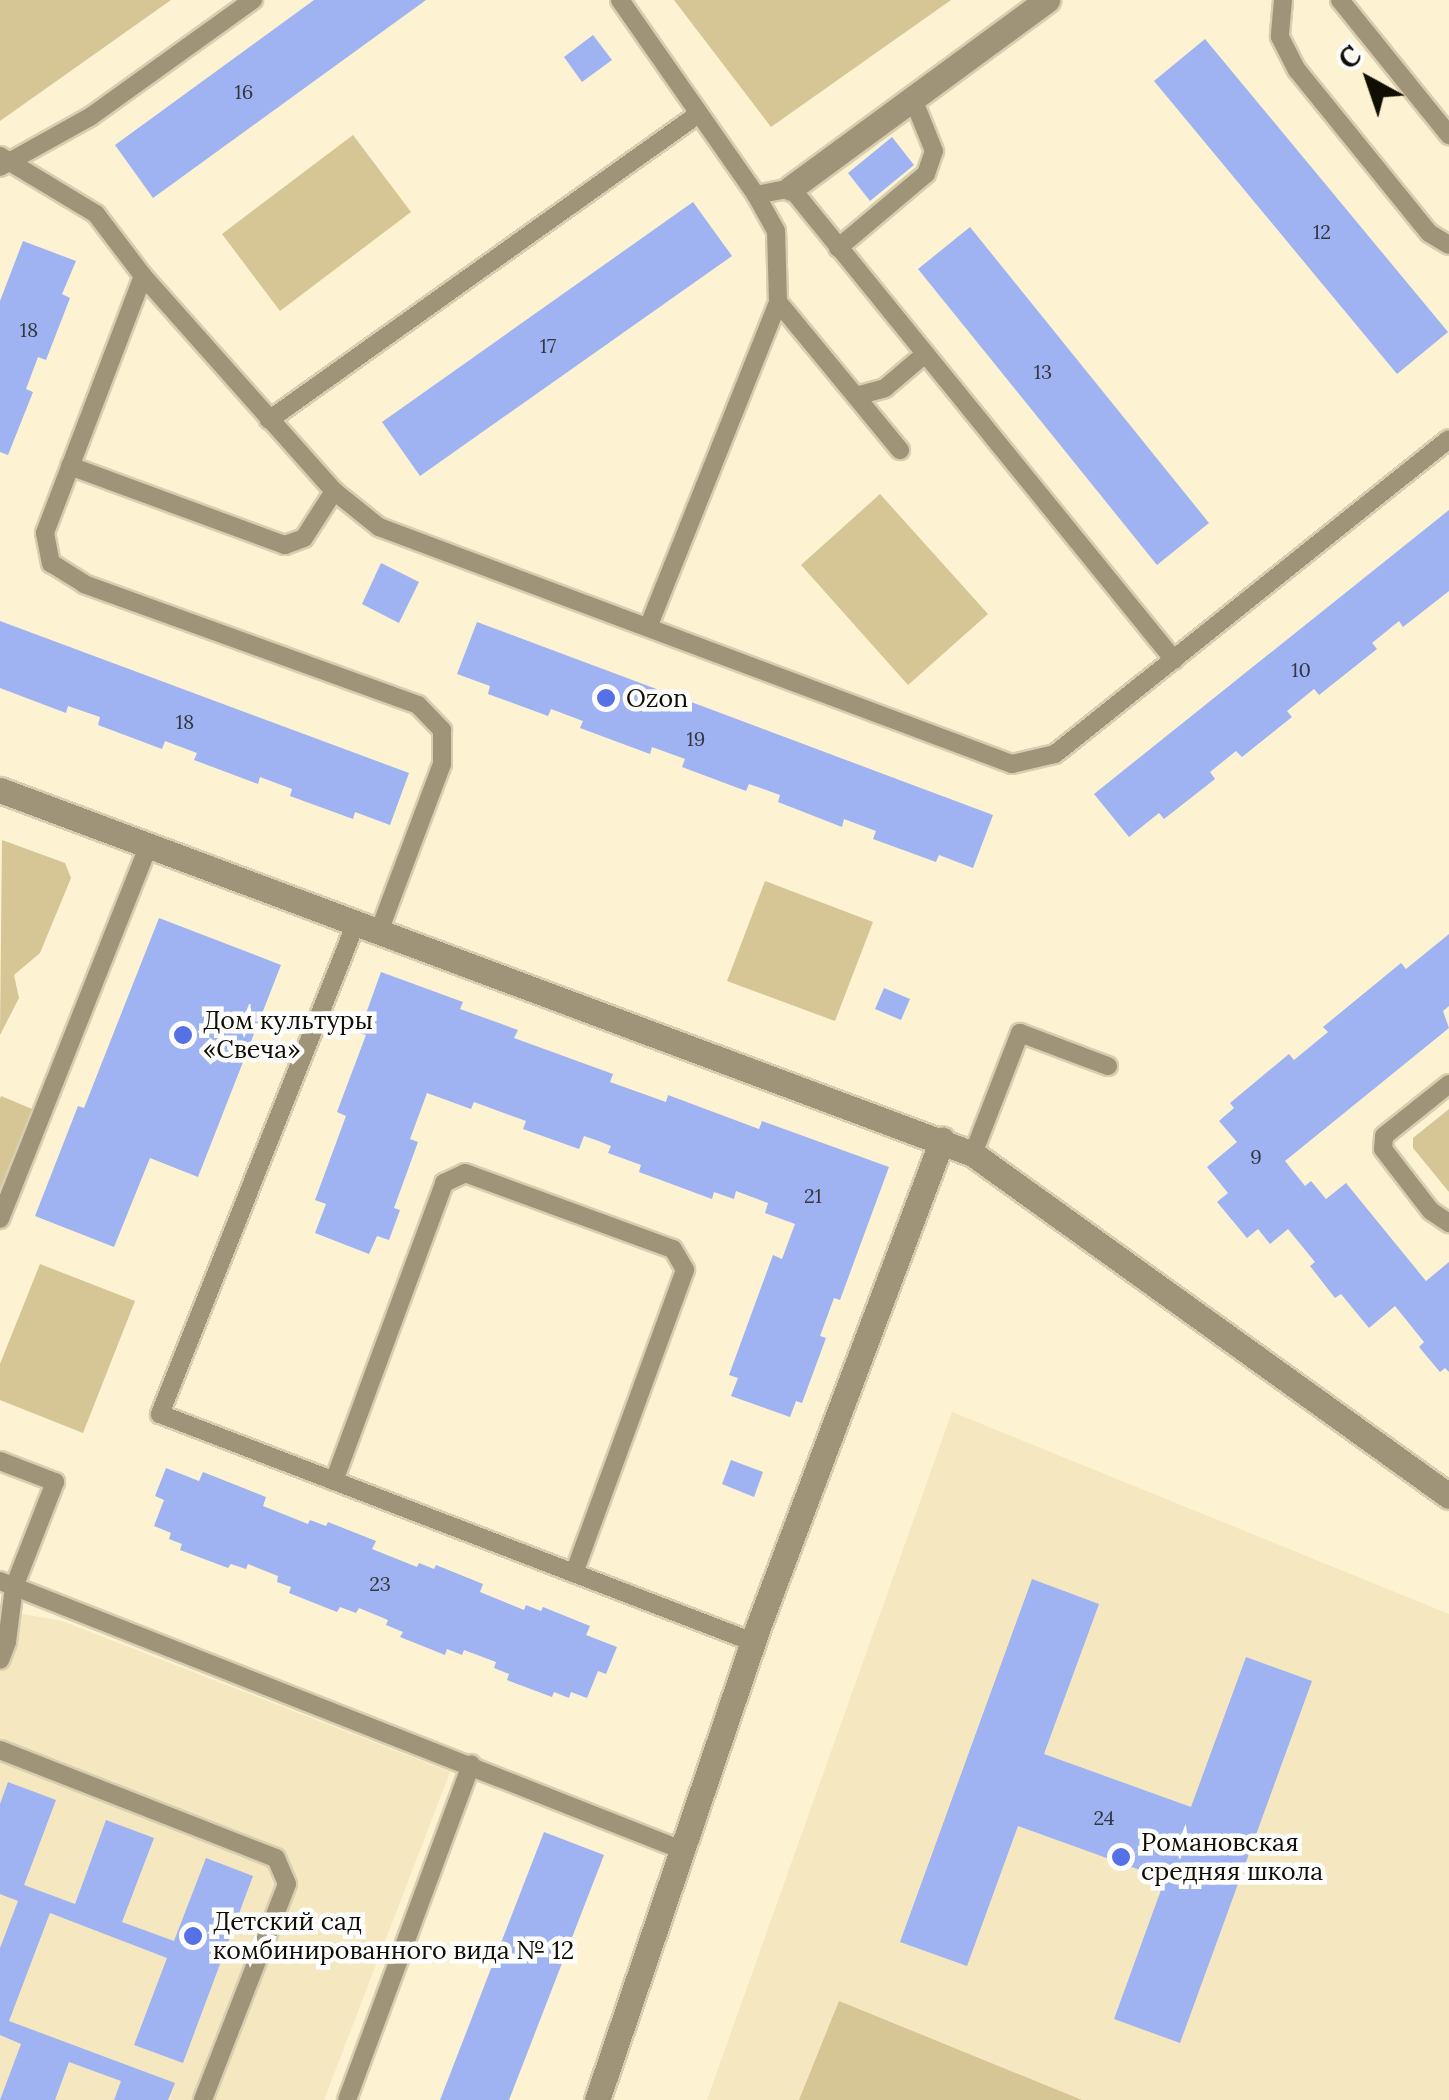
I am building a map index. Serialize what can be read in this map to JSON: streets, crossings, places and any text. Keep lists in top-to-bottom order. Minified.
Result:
{"places":["Ozon","Дом культуры «Свеча»","Романовская средняя школа","Детский сад комбинированного вида № 12"],"house_numbers":["16","12","18","17","13","10","18","19","9","21","23","24"],"north":"top left"}
